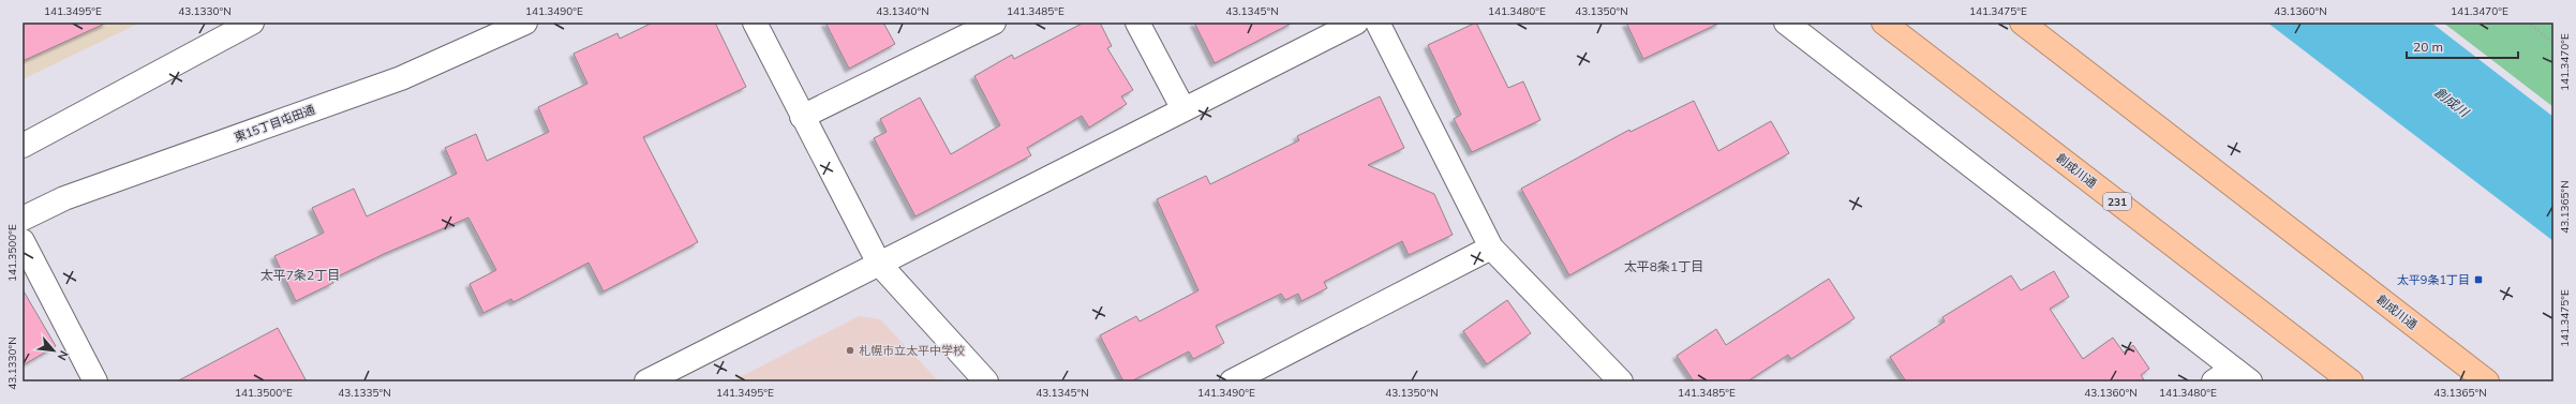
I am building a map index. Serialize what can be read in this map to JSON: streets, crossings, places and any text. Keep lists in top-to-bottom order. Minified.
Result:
{"streets":{"highway":["創成川通","231"],"street":["東15丁目屯田通"]},"districts":["太平8条1丁目","太平7条2丁目"],"water":["創成川"],"places":{"transit":["太平9条1丁目"],"other":["札幌市立太平中学校"]},"scale_bar":"20 m","north":"bottom right","coordinates":["141.3495°E","43.1330°N","141.3490°E","43.1340°N","141.3485°E","43.1345°N","141.3480°E","43.1350°N","141.3475°E","43.1360°N","141.3470°E","43.1365°N","141.3500°E","43.1335°N"]}
